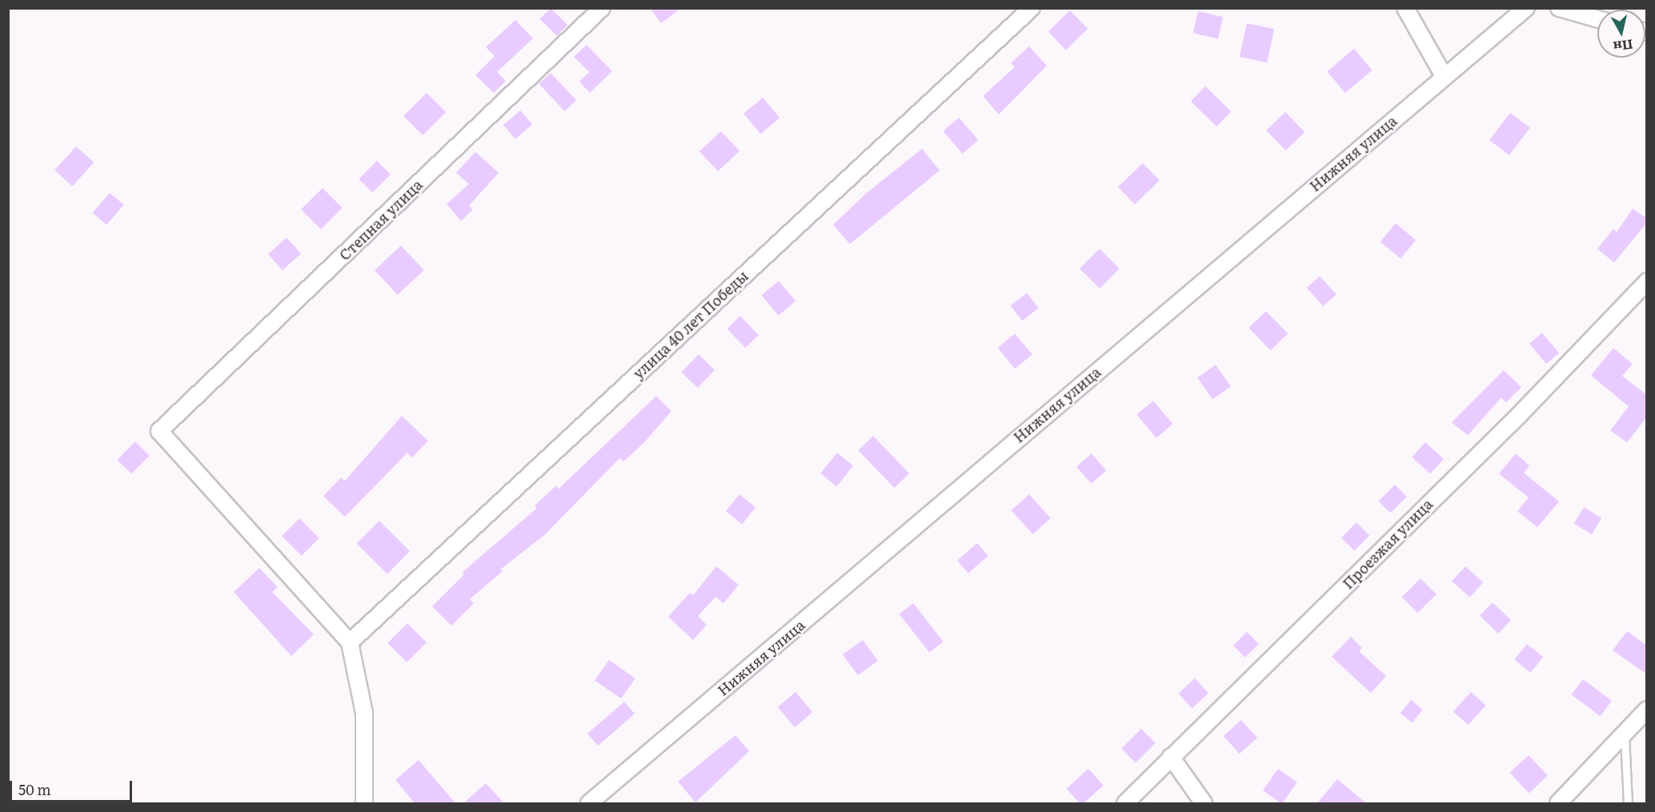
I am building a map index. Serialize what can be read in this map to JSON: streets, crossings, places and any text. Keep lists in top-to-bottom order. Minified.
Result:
{"streets":{"street":["Нижняя улица","Степная улица","улица 40 лет Победы","Проезжая улица"]},"crossings":[["Степная улица","улица 40 лет Победы"]],"scale_bar":"50 m","north":"bottom"}
